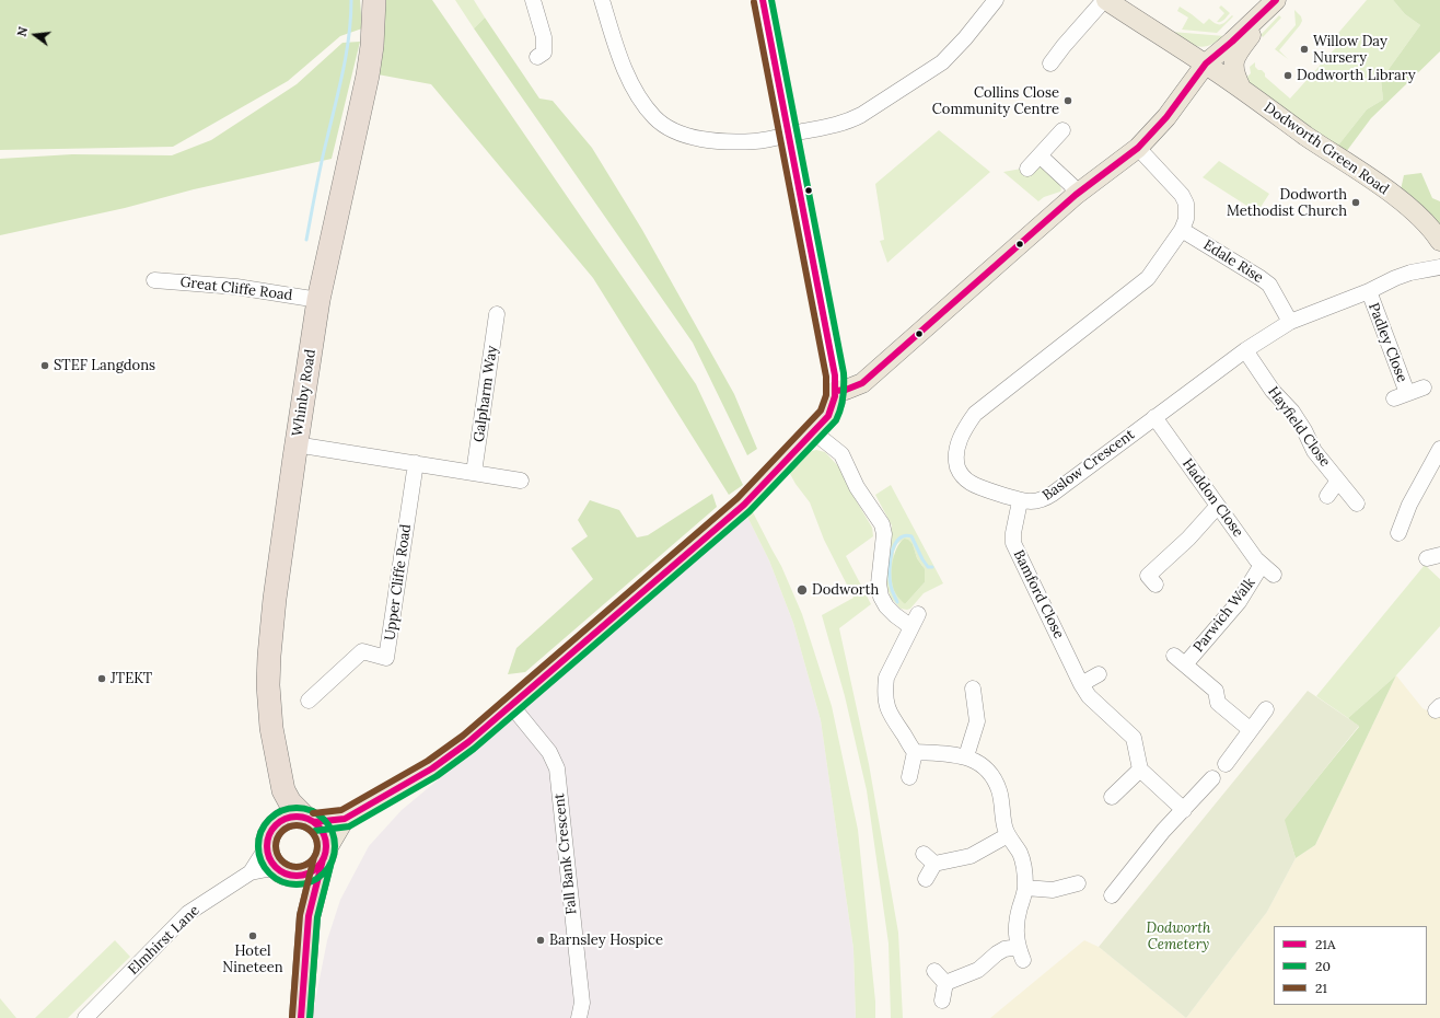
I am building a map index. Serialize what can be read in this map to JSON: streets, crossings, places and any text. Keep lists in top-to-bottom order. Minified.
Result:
{"streets":{"highway":["Whinby Road"],"main road":["Dodworth Green Road"],"street":["Edale Rise","Great Cliffe Road","Padley Close","Galpharm Way","Hayfield Close","Baslow Crescent","Haddon Close","Upper Cliffe Road","Bamford Close","Parwich Walk","Fall Bank Crescent","Elmhirst Lane"]},"crossings":[["Edale Rise","Baslow Crescent"],["Great Cliffe Road","Whinby Road"],["Padley Close","Baslow Crescent"],["Whinby Road","Elmhirst Lane"],["Hayfield Close","Baslow Crescent"],["Baslow Crescent","Haddon Close"],["Baslow Crescent","Bamford Close"],["Haddon Close","Parwich Walk"]],"parks":["Dodworth Cemetery"],"places":["Willow Day Nursery","Dodworth Library","Collins Close Community Centre","Dodworth Methodist Church","STEF Langdons","Dodworth","JTEKT","Hotel Nineteen","Barnsley Hospice"],"lines":["transit line 21A","transit line 20","transit line 21"],"legend":["21A","20","21"],"north":"left"}
